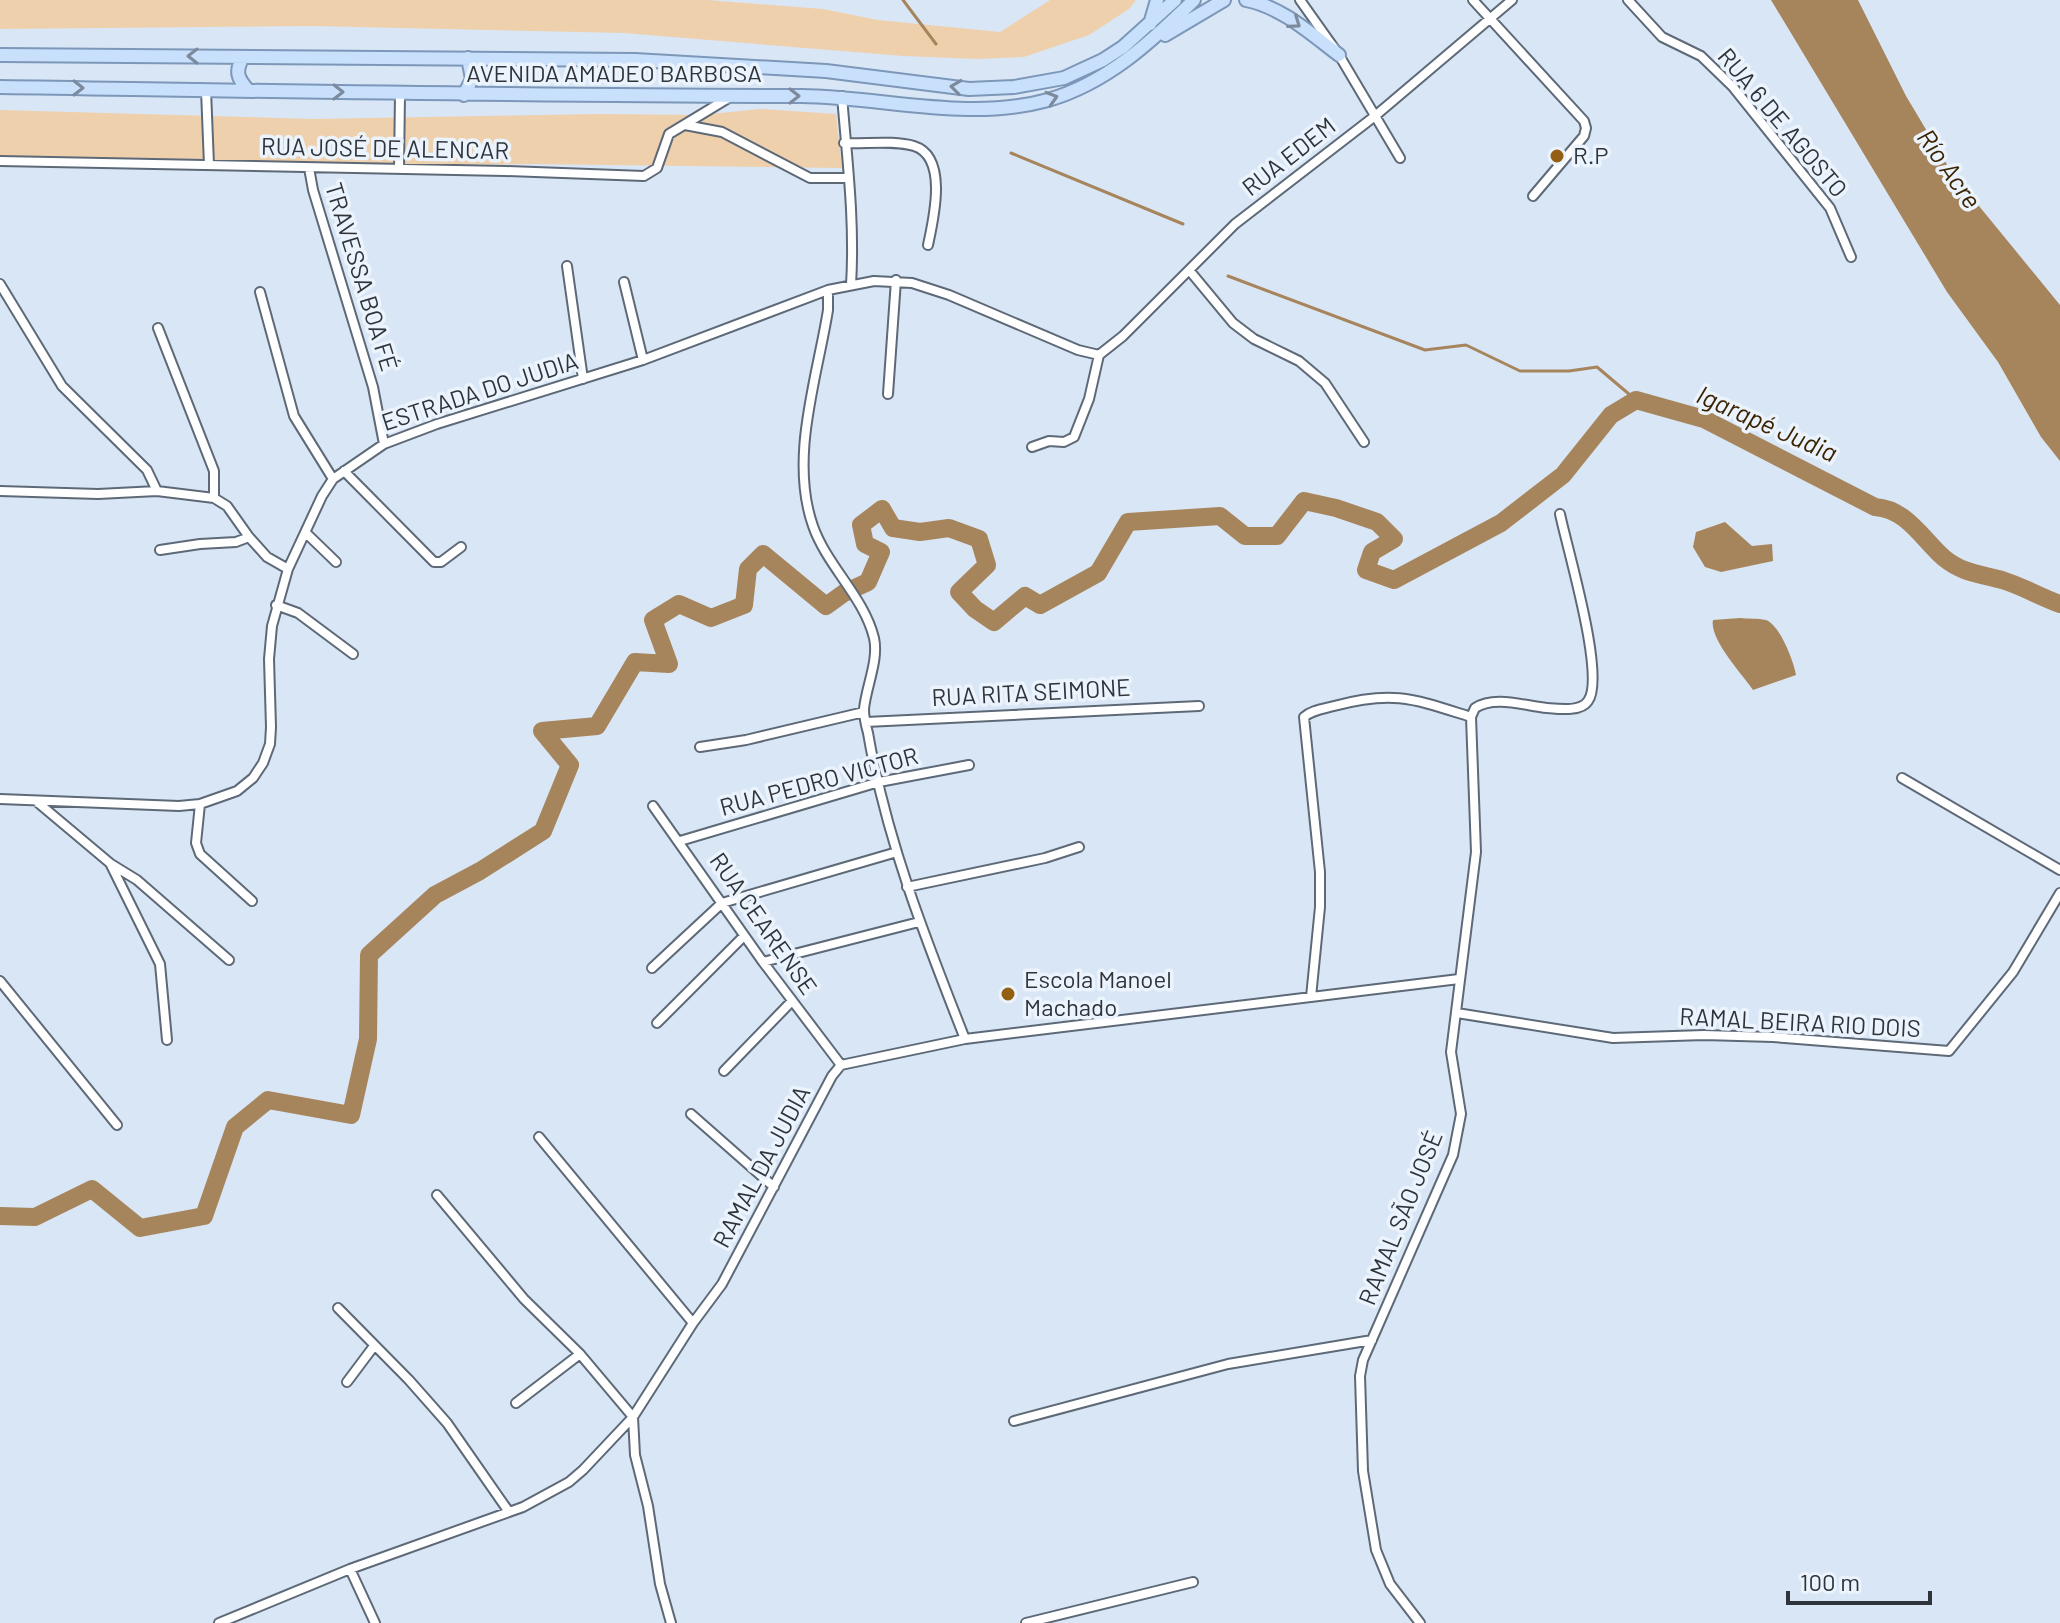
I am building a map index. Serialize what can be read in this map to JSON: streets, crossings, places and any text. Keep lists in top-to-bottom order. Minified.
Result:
{"streets":{"main road":["AVENIDA AMADEO BARBOSA"],"street":["RUA 6 DE AGOSTO","RUA JOSÉ DE ALENCAR","RUA EDEM","TRAVESSA BOA FÉ","ESTRADA DO JUDIA","RUA RITA SEIMONE","RUA PEDRO VICTOR","RUA CEARENSE","RAMAL BEIRA RIO DOIS","RAMAL DA JUDIA","RAMAL SÃO JOSÉ"]},"crossings":[["AVENIDA AMADEO BARBOSA","RUA JOSÉ DE ALENCAR"],["RUA JOSÉ DE ALENCAR","TRAVESSA BOA FÉ"],["TRAVESSA BOA FÉ","ESTRADA DO JUDIA"],["RUA PEDRO VICTOR","RUA CEARENSE"],["RUA CEARENSE","RAMAL DA JUDIA"],["RAMAL BEIRA RIO DOIS","RAMAL SÃO JOSÉ"]],"water":["Río Acre","Igarapé Judia"],"places":["R.P","Escola Manoel Machado"],"scale_bar":"100 m"}
